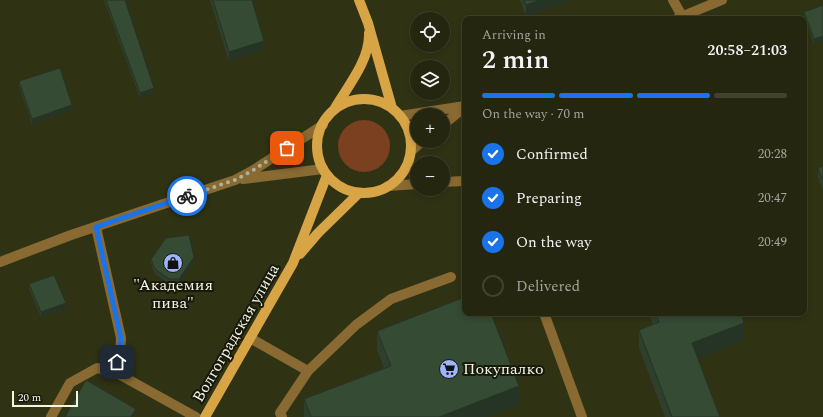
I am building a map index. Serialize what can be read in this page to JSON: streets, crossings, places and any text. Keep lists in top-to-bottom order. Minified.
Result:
{"streets":{"main road":["Волгоградская улица"]},"places":{"shop":["\"Академия пива\""],"supermarket":["Покупалко"]},"scale_bar":"20 m","page":{"map_buttons":["+","−"],"heading":["2 min","Arriving in","20:58–21:03"],"bar":"On the way · 70 m","list":[["Confirmed","20:28"],["Preparing","20:47"],["On the way","20:49"],"Delivered"],"scale":"20 m"}}
